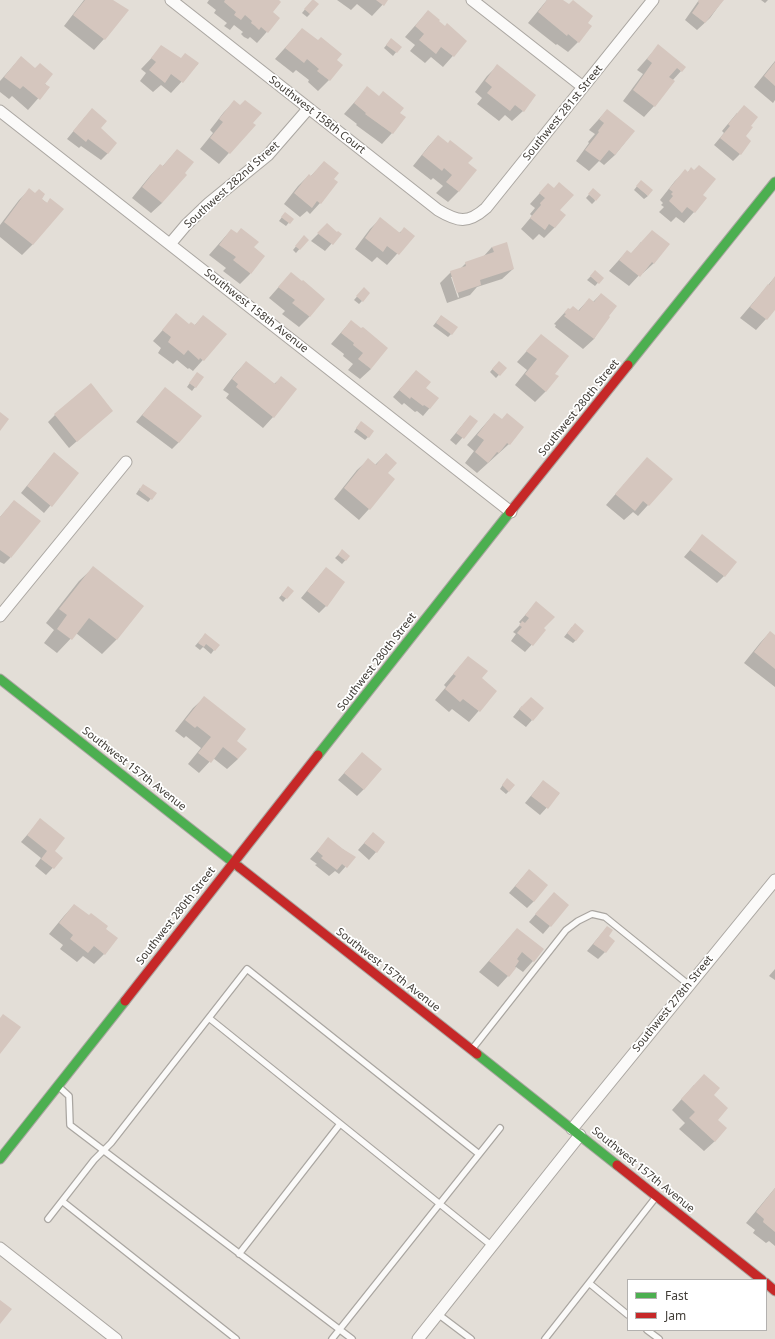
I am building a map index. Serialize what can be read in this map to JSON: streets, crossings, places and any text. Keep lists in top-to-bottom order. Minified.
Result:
{"streets":{"street":["Southwest 281st Street","Southwest 158th Court","Southwest 282nd Street","Southwest 158th Avenue","Southwest 280th Street","Southwest 157th Avenue","Southwest 278th Street"]},"crossings":[["Southwest 281st Street","Southwest 158th Court"],["Southwest 158th Court","Southwest 282nd Street"],["Southwest 282nd Street","Southwest 158th Avenue"],["Southwest 158th Avenue","Southwest 280th Street"],["Southwest 280th Street","Southwest 157th Avenue"],["Southwest 157th Avenue","Southwest 278th Street"]],"legend":["Fast","Jam"]}
